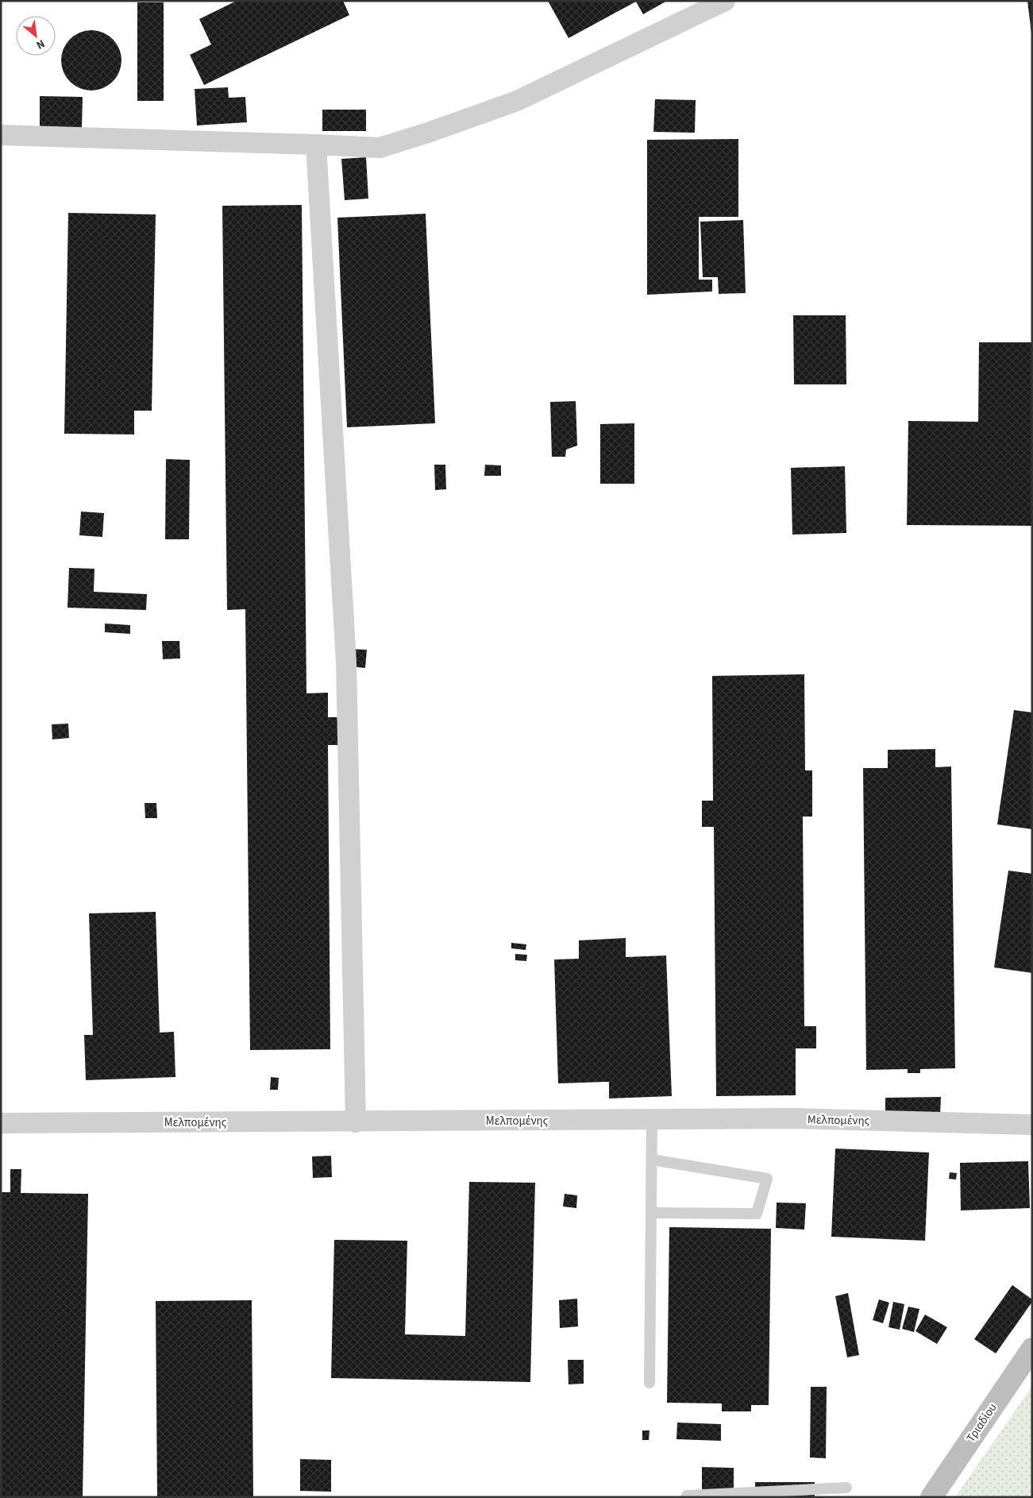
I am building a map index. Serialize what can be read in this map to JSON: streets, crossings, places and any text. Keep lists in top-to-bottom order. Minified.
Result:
{"streets":{"main road":["Τριαδίου"],"street":["Μελπομένης"]},"north":"bottom right"}
